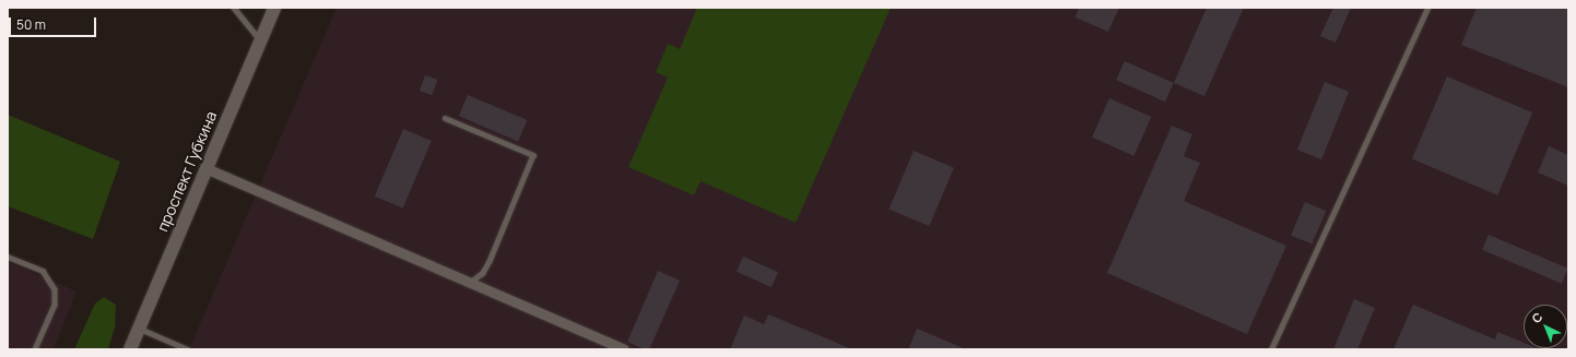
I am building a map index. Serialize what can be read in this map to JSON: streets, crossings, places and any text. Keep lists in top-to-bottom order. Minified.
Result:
{"streets":{"main road":["проспект Губкина"]},"scale_bar":"50 m","north":"top left"}
